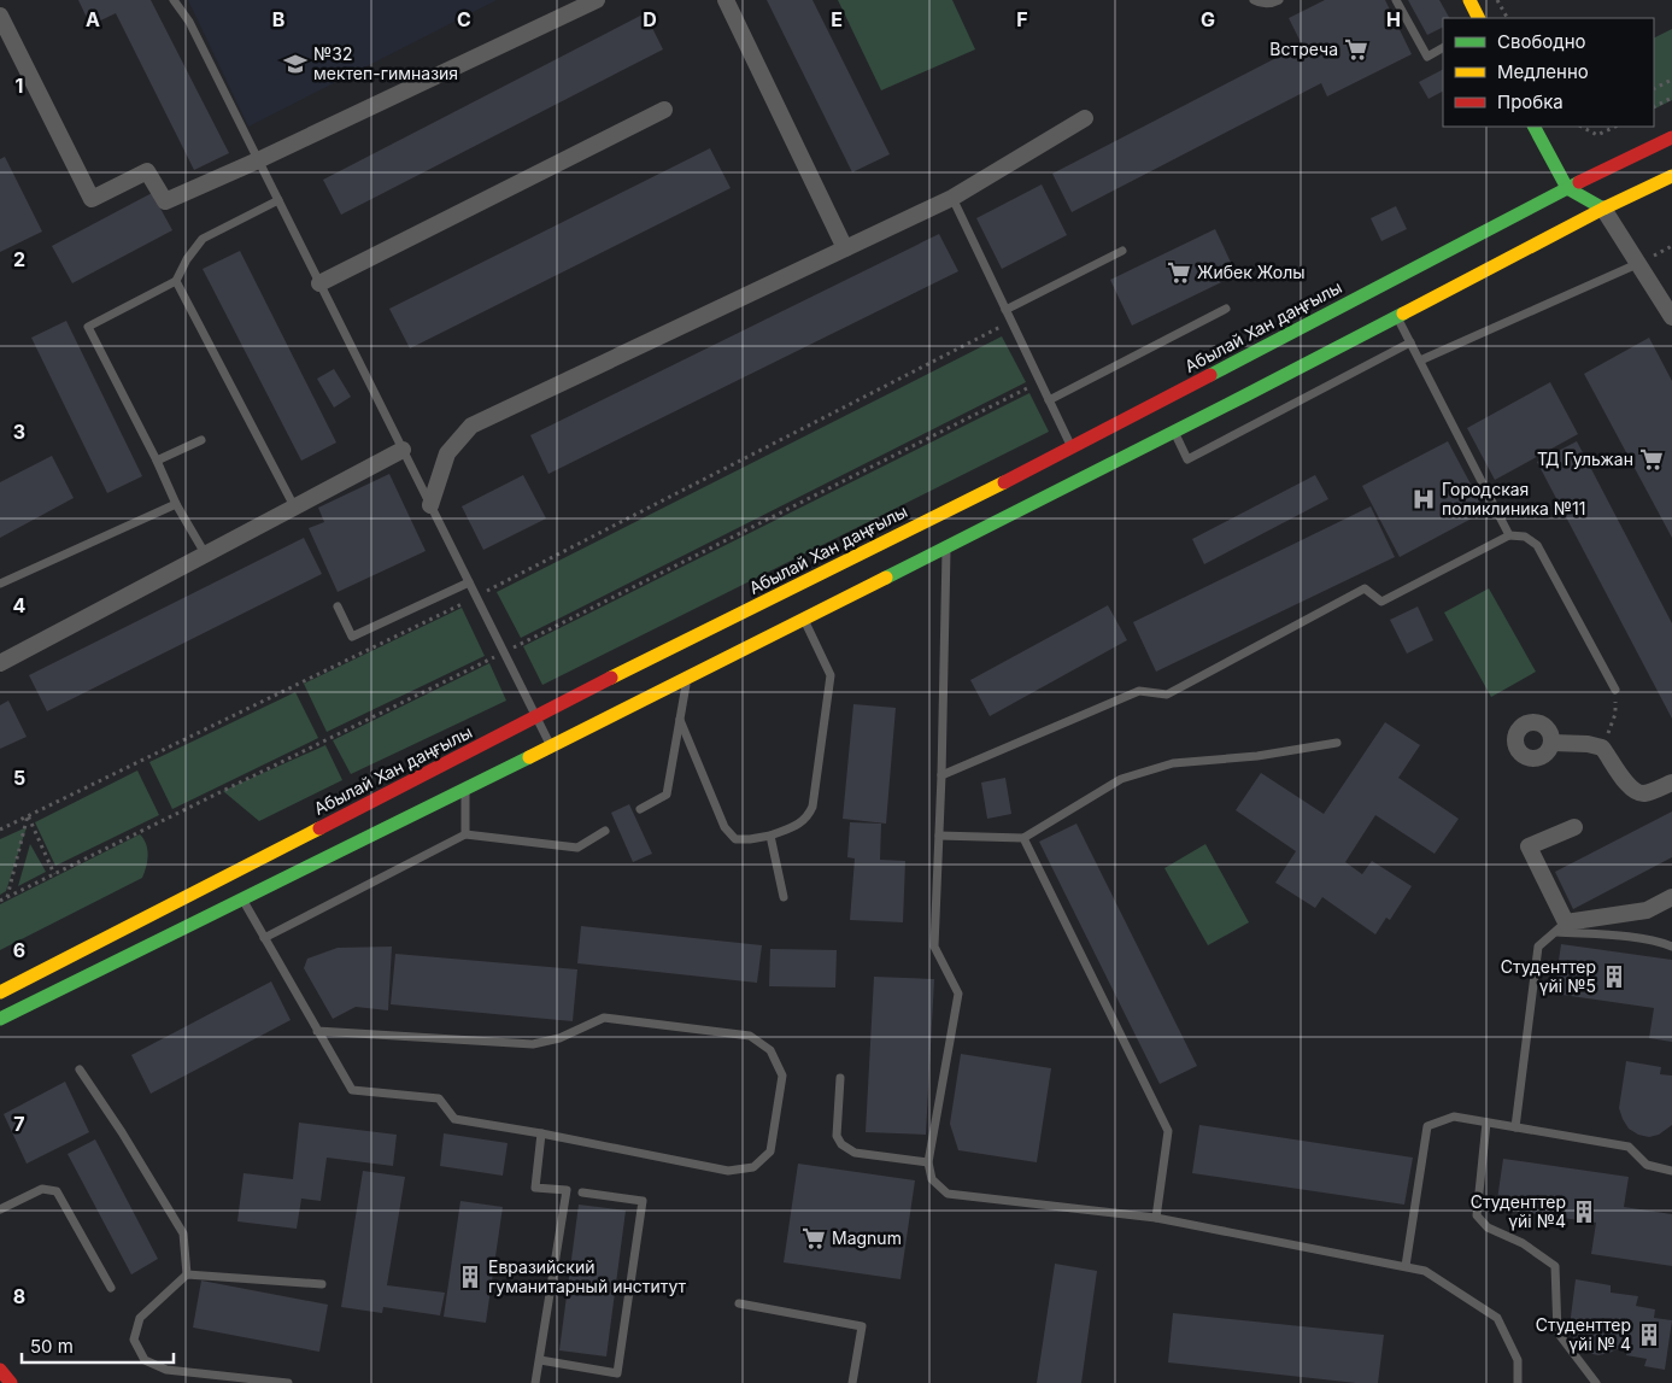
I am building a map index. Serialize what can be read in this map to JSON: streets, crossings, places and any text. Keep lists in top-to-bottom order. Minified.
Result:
{"streets":{"main road":["Абылай Хан даңғылы"]},"places":{"supermarket":["Встреча","Жибек Жолы","ТД Гульжан","Magnum"],"school or university":["№32 мектеп-гимназия"],"hospital":["Городская поликлиника №11"],"building":["Студенттер үйі №5","Студенттер үйі №4","Евразийский гуманитарный институт","Студенттер үйі № 4"]},"legend":["Свободно","Медленно","Пробка"],"scale_bar":"50 m","grid":{"columns":["A","B","C","D","E","F","G","H"],"rows":["1","2","3","4","5","6","7","8"]}}
